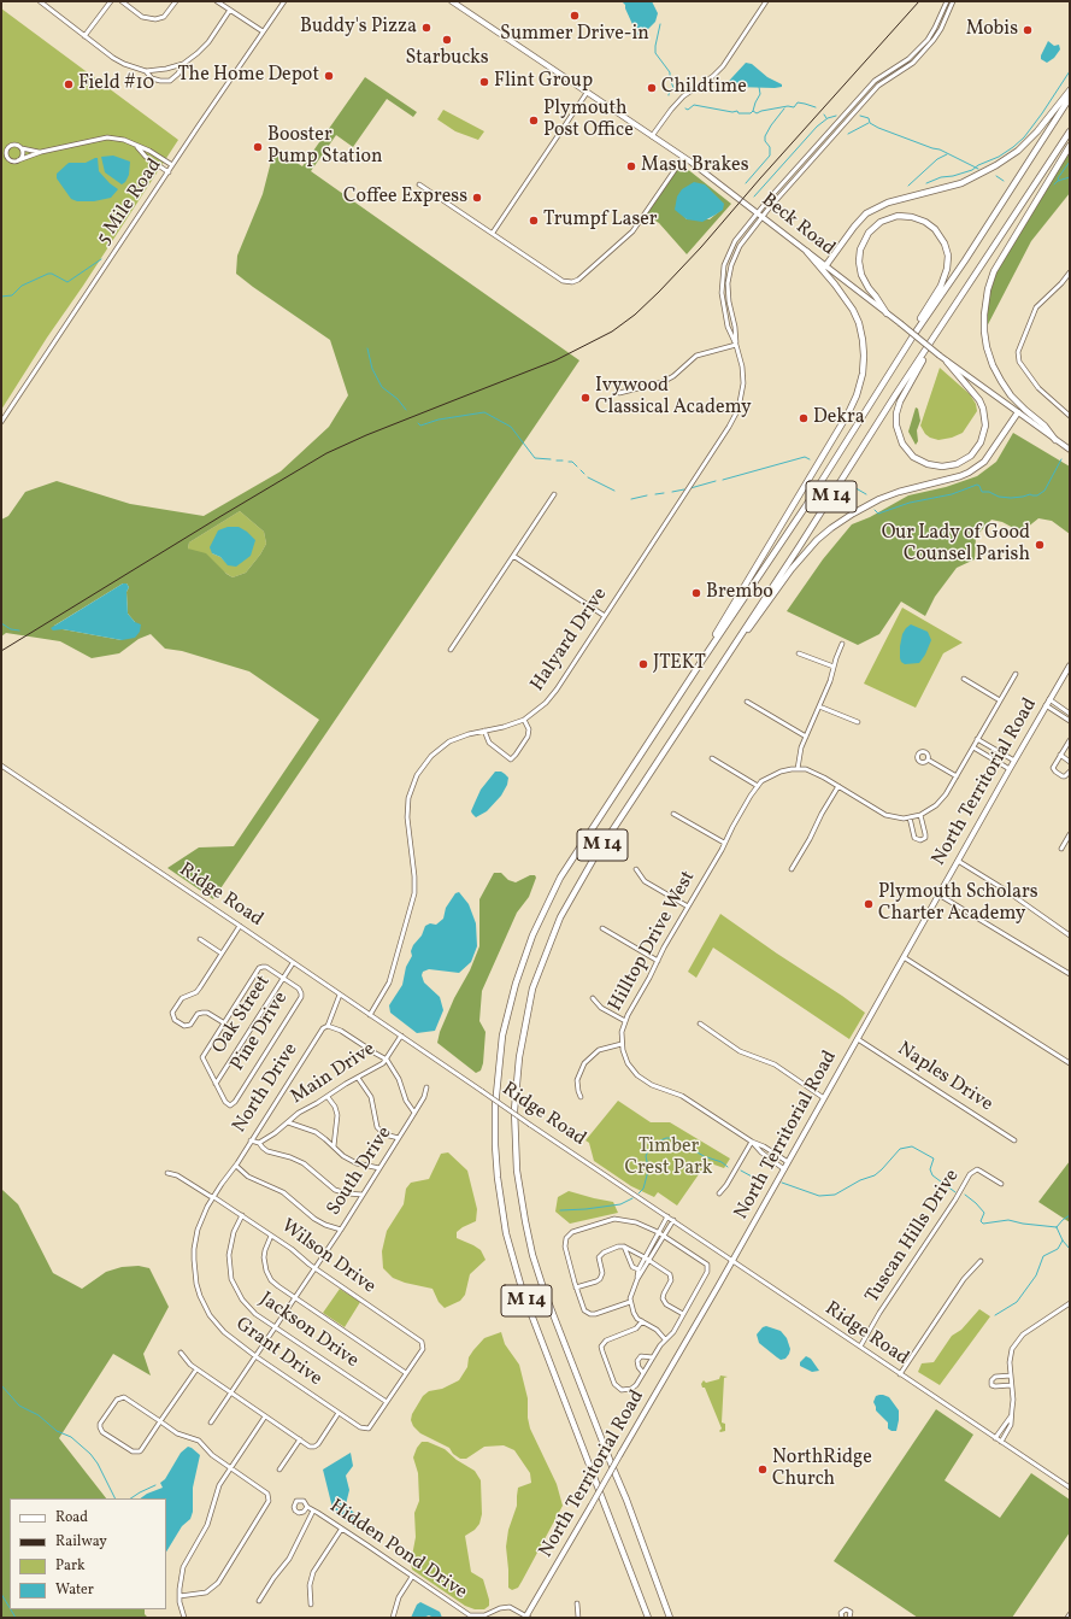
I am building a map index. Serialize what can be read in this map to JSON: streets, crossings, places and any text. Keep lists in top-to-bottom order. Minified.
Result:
{"streets":{"highway":["M 14"],"main road":["Beck Road","North Territorial Road"],"street":["5 Mile Road","Halyard Drive","Ridge Road","Hilltop Drive West","Oak Street","Pine Drive","Main Drive","Naples Drive","North Drive","South Drive","Tuscan Hills Drive","Wilson Drive","Jackson Drive","Grant Drive","Hidden Pond Drive"]},"crossings":[["Beck Road","Halyard Drive"],["Halyard Drive","Ridge Road"],["North Territorial Road","Ridge Road"],["North Territorial Road","Hilltop Drive West"],["North Territorial Road","Naples Drive"],["North Territorial Road","Hidden Pond Drive"],["Ridge Road","Oak Street"],["Ridge Road","Main Drive"],["Ridge Road","North Drive"],["Ridge Road","Tuscan Hills Drive"],["Oak Street","Pine Drive"],["North Drive","Wilson Drive"],["North Drive","Grant Drive"],["South Drive","Wilson Drive"],["South Drive","Jackson Drive"],["South Drive","Grant Drive"],["Wilson Drive","Jackson Drive"],["Wilson Drive","Grant Drive"],["Jackson Drive","Grant Drive"]],"parks":["Timber Crest Park"],"places":["Summer Drive-in","Buddy's Pizza","Mobis","Starbucks","The Home Depot","Flint Group","Field #10","Childtime","Plymouth Post Office","Booster Pump Station","Masu Brakes","Coffee Express","Trumpf Laser","Ivywood Classical Academy","Dekra","Our Lady of Good Counsel Parish","Brembo","JTEKT","Plymouth Scholars Charter Academy","NorthRidge Church"],"legend":["Road","Railway","Park","Water"]}
